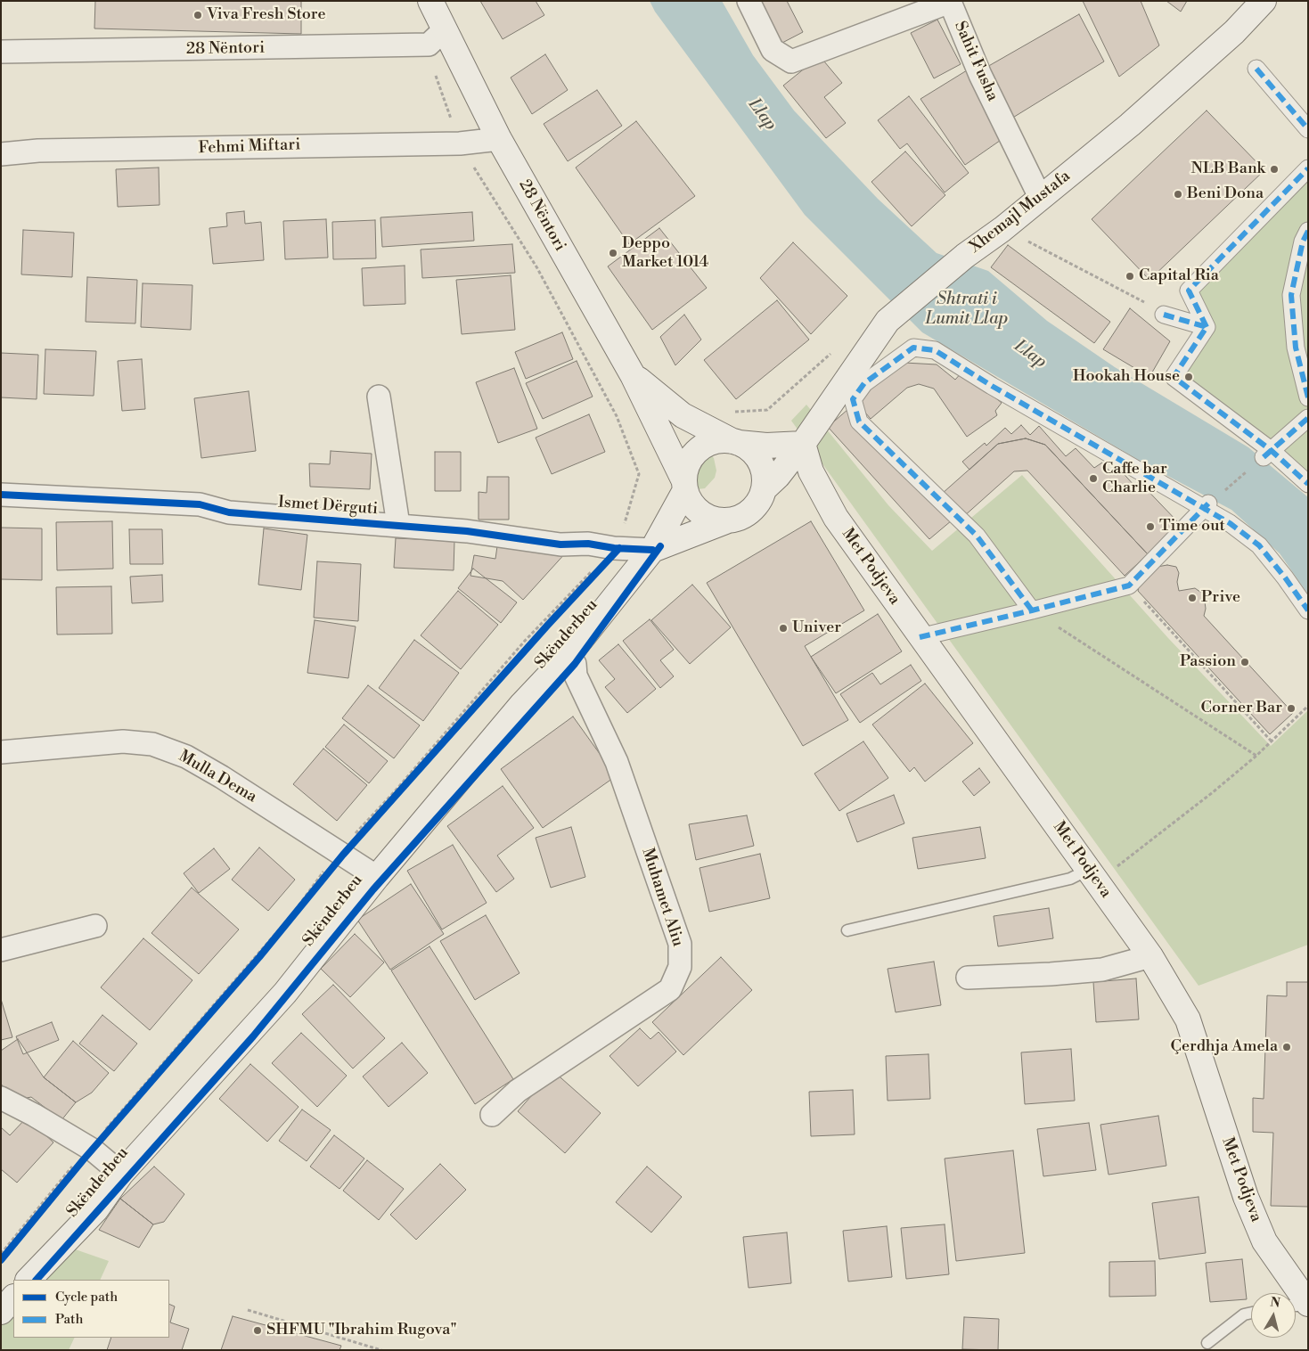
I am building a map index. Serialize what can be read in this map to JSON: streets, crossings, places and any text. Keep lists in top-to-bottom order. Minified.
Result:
{"streets":{"main road":["28 Nëntori","Xhemajl Mustafa","Met Podjeva","Skënderbeu"],"street":["Sahit Fusha","Fehmi Miftari","Ismet Dërguti","Mulla Dema","Muhamet Aliu"]},"crossings":[["28 Nëntori","Fehmi Miftari"],["28 Nëntori","Xhemajl Mustafa"],["28 Nëntori","Skënderbeu"],["Sahit Fusha","Xhemajl Mustafa"],["Xhemajl Mustafa","Met Podjeva"],["Xhemajl Mustafa","Skënderbeu"],["Ismet Dërguti","Skënderbeu"],["Skënderbeu","Mulla Dema"],["Skënderbeu","Muhamet Aliu"]],"water":["Llap","Shtrati i Lumit Llap"],"places":["Viva Fresh Store","NLB Bank","Beni Dona","Deppo Market 1014","Capital Ria","Hookah House","Caffe bar Charlie","Time out","Prive","Univer","Passion","Corner Bar","Çerdhja Amela","SHFMU \"Ibrahim Rugova\""],"legend":["Cycle path","Path"],"north":"top"}
